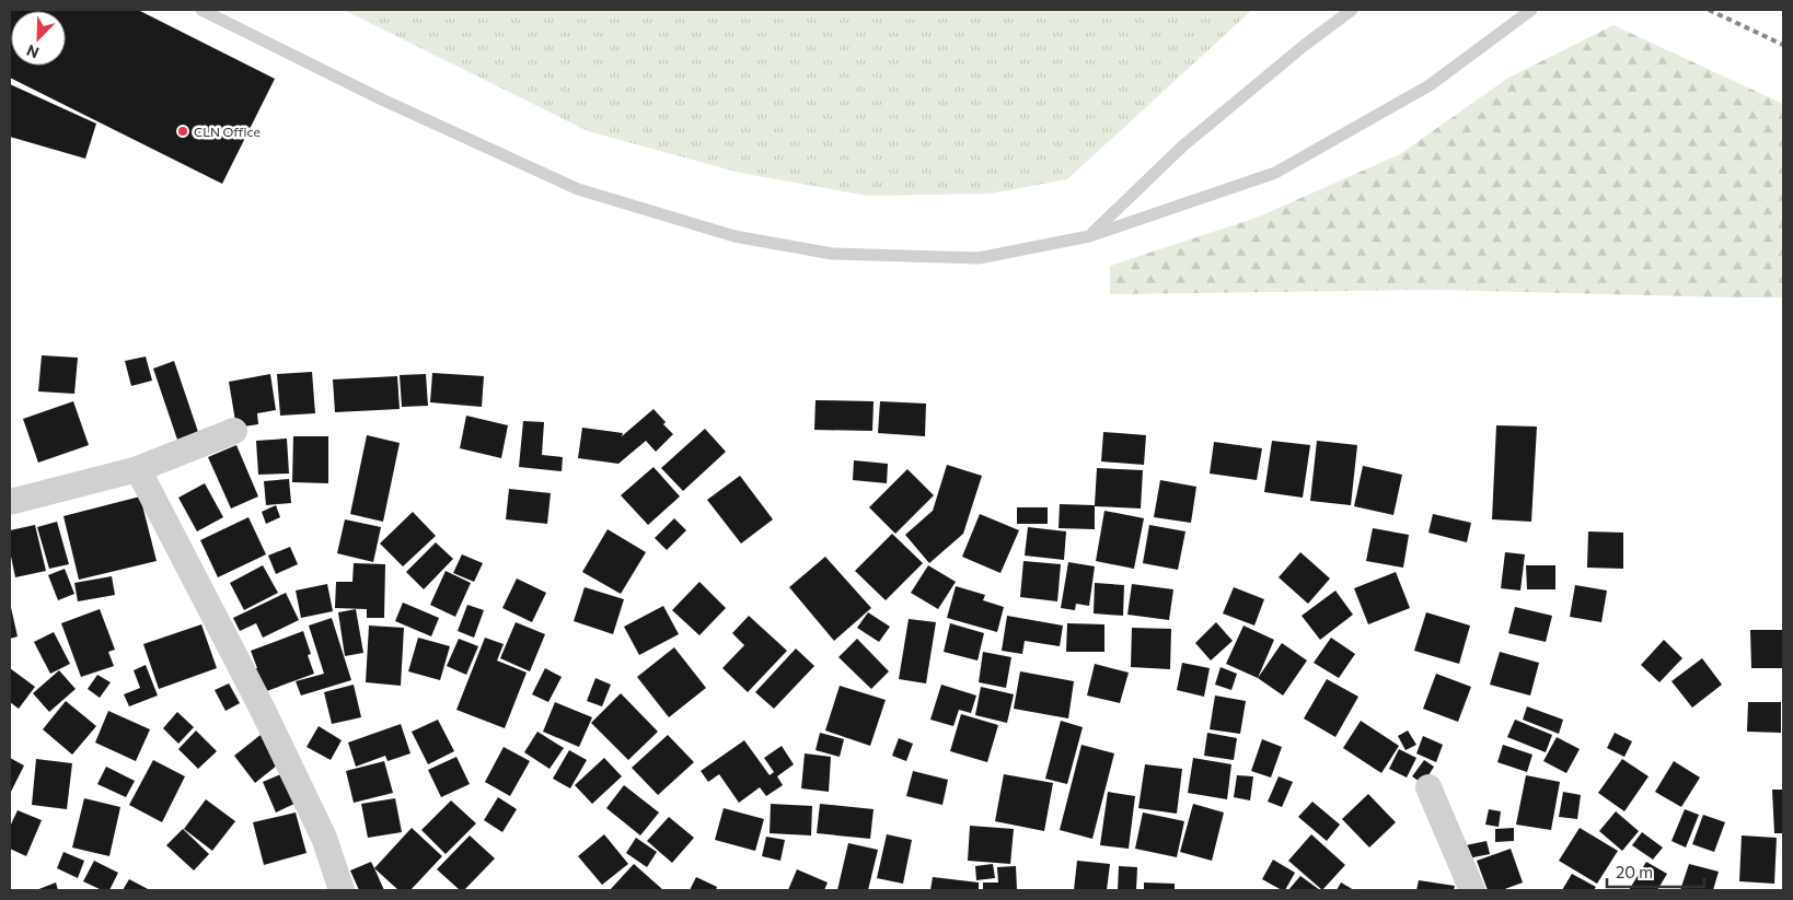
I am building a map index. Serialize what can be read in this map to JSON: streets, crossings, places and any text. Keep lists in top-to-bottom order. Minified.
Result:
{"places":["CLN Office"],"scale_bar":"20 m","north":"bottom left"}
